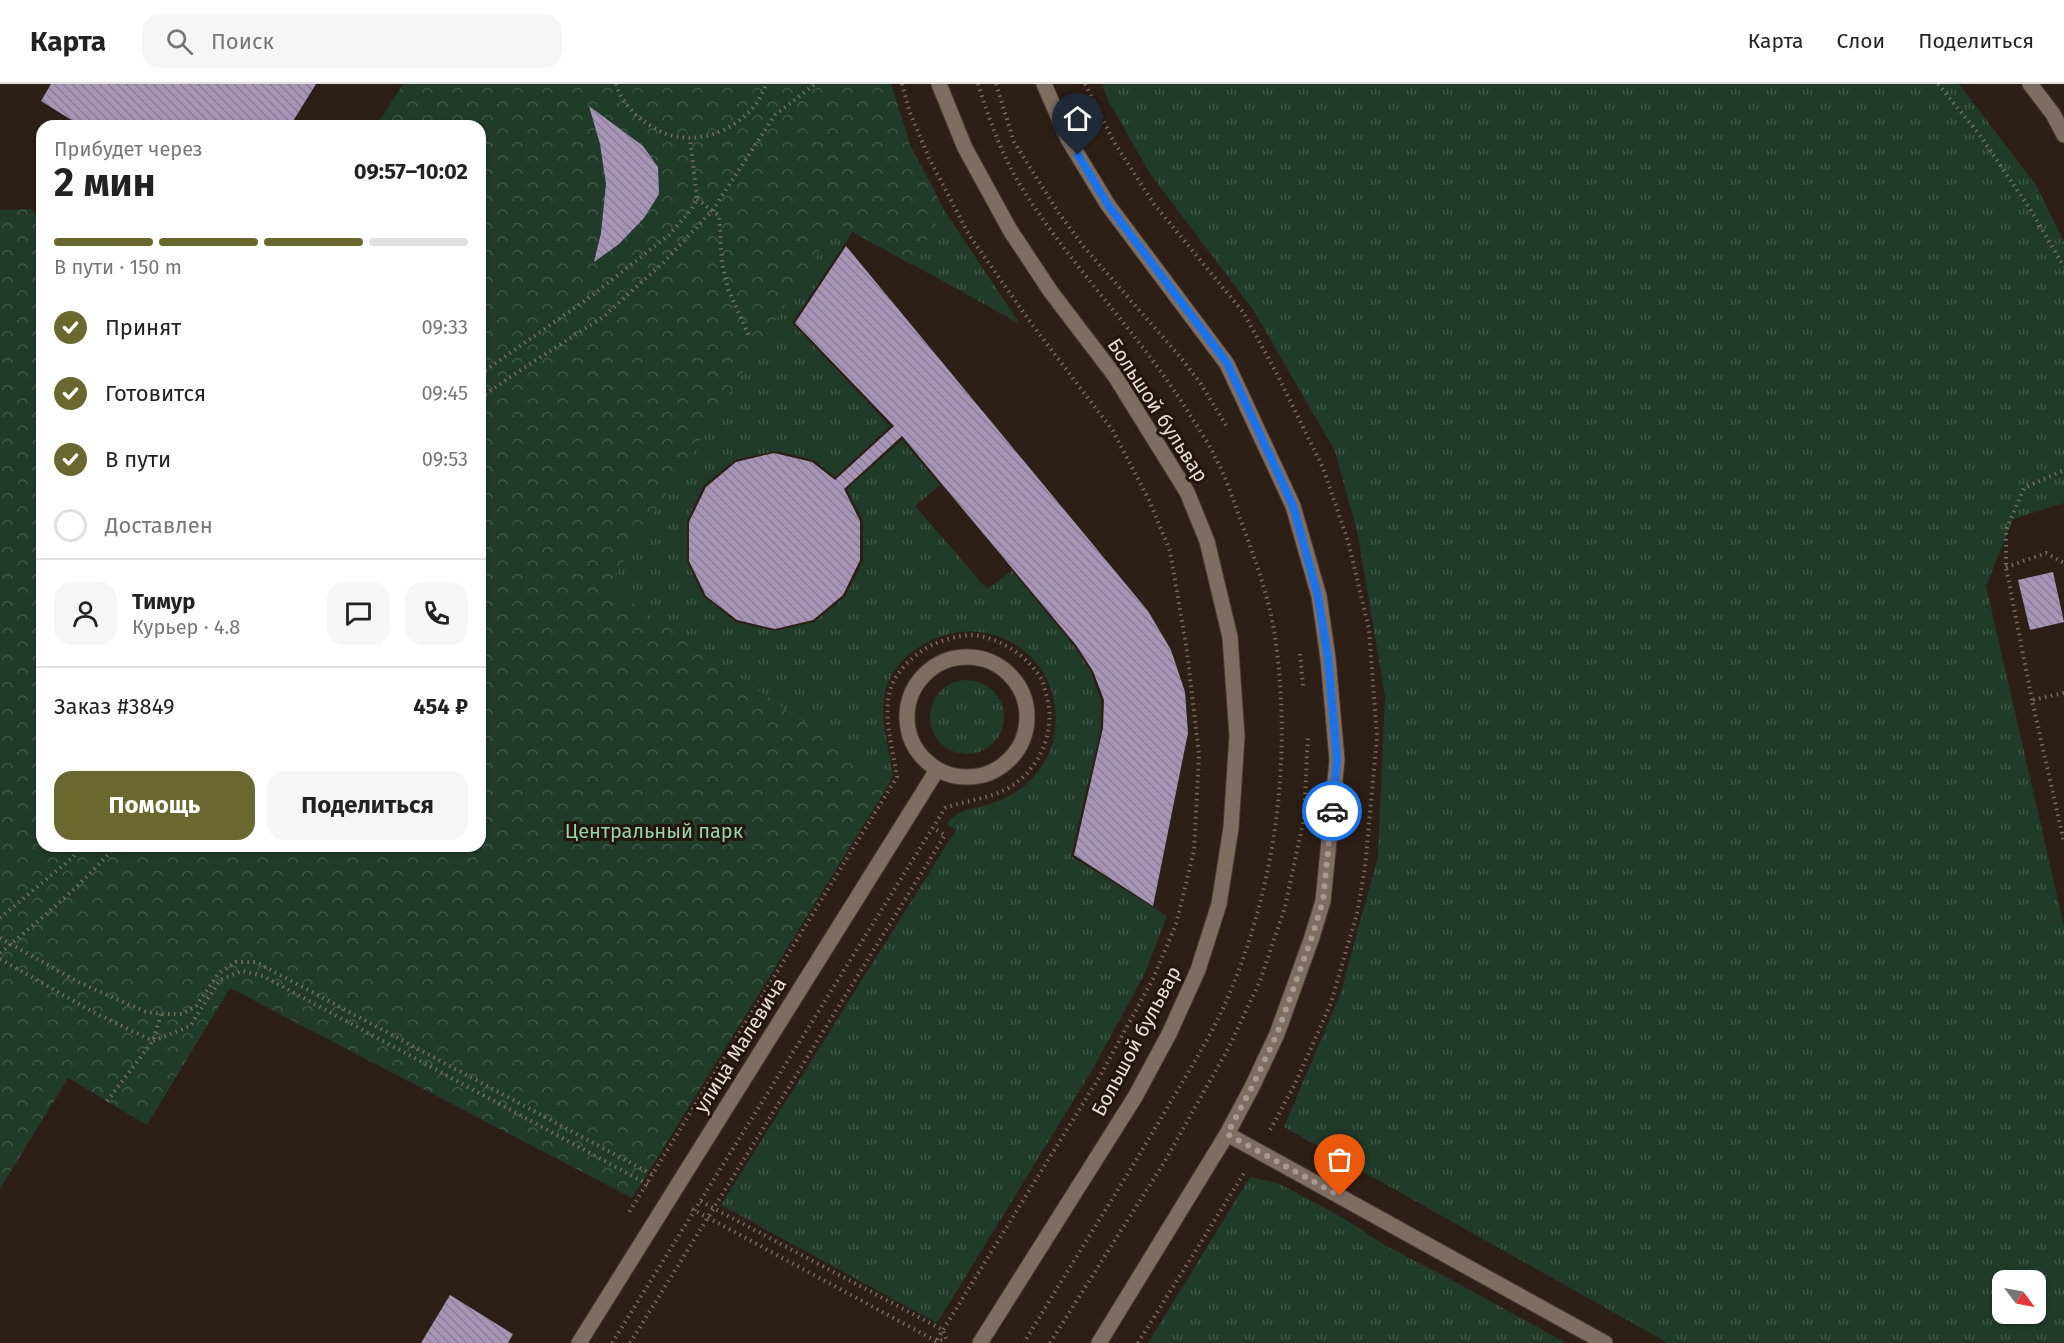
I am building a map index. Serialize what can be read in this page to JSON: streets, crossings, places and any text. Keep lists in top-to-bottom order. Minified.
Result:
{"streets":{"street":["Большой бульвар","улица Малевича"]},"parks":["Центральный парк"],"north":"bottom right","page":{"header":"Карта","search":"Поиск","nav":["Карта","Слои","Поделиться"],"heading":["2 мин","Прибудет через","09:57–10:02"],"panel":["Тимур","Курьер · 4.8","Заказ #3849","454 ₽"],"bar":"В пути · 150 m","list":[["Принят","09:33"],["Готовится","09:45"],["В пути","09:53"],"Доставлен"],"buttons":["Помощь","Поделиться"]}}
